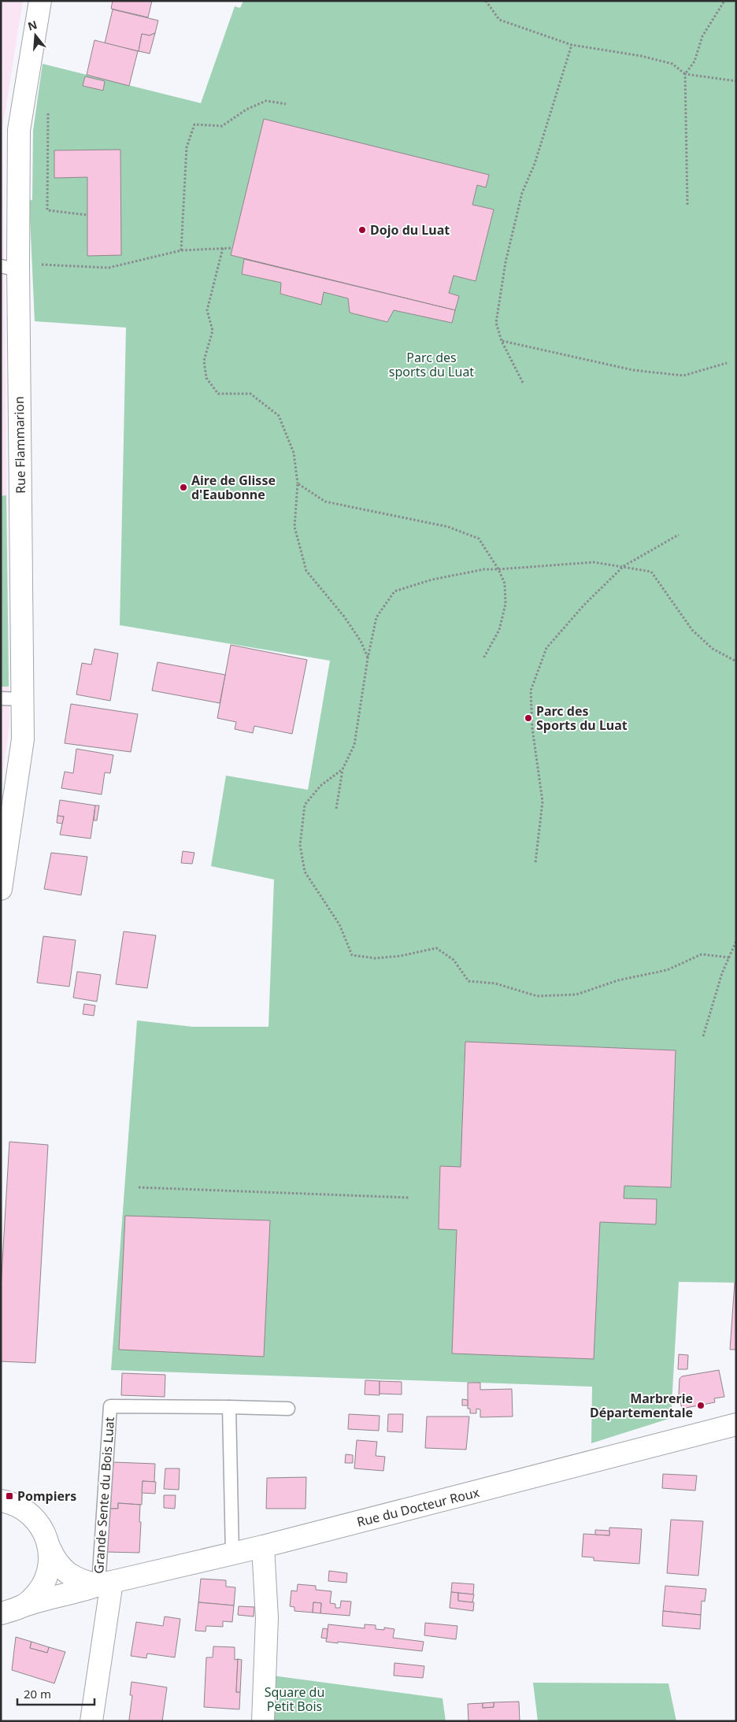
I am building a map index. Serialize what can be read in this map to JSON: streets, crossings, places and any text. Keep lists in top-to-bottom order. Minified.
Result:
{"streets":{"street":["Rue Flammarion","Rue du Docteur Roux"],"lane":["Grande Sente du Bois Luat"]},"crossings":[["Grande Sente du Bois Luat","Rue du Docteur Roux"]],"parks":["Parc des sports du Luat","Square du Petit Bois"],"places":{"other":["Dojo du Luat","Aire de Glisse d'Eaubonne","Parc des Sports du Luat","Marbrerie Départementale"],"transit":["Pompiers"]},"scale_bar":"20 m","north":"top"}
